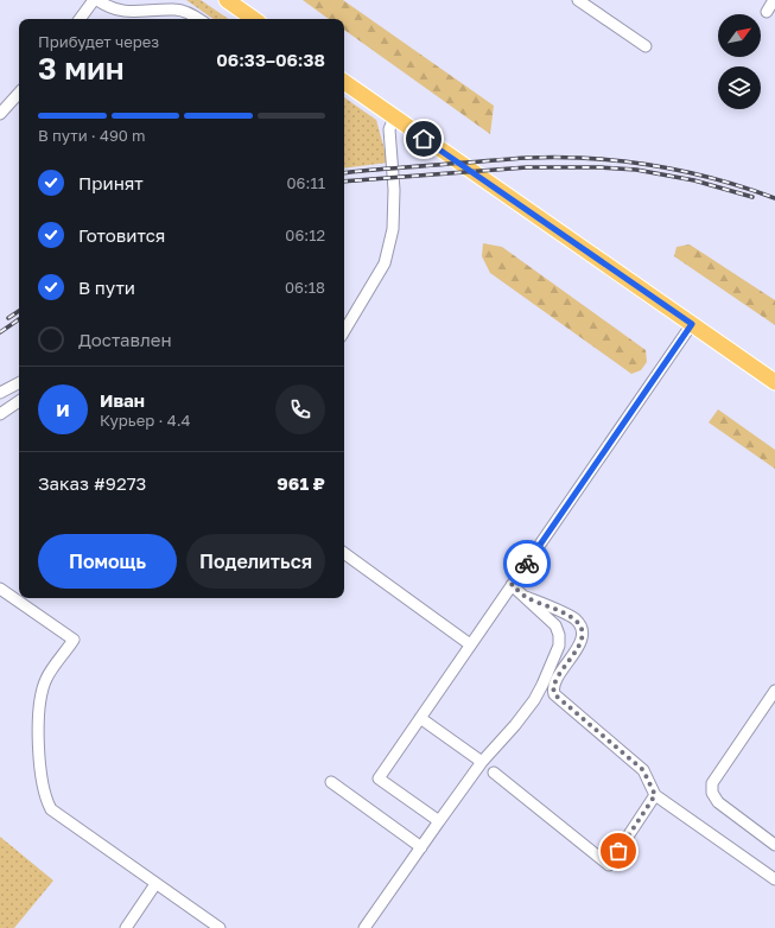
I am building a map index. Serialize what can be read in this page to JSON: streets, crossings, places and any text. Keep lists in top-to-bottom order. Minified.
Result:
{"north":"top right","page":{"heading":["3 мин","Прибудет через","06:33–06:38"],"panel":["Иван","Курьер · 4.4","Заказ #9273","961 ₽"],"bar":"В пути · 490 m","list":[["Принят","06:11"],["Готовится","06:12"],["В пути","06:18"],"Доставлен"],"round":"И","buttons":["Помощь","Поделиться"]}}
